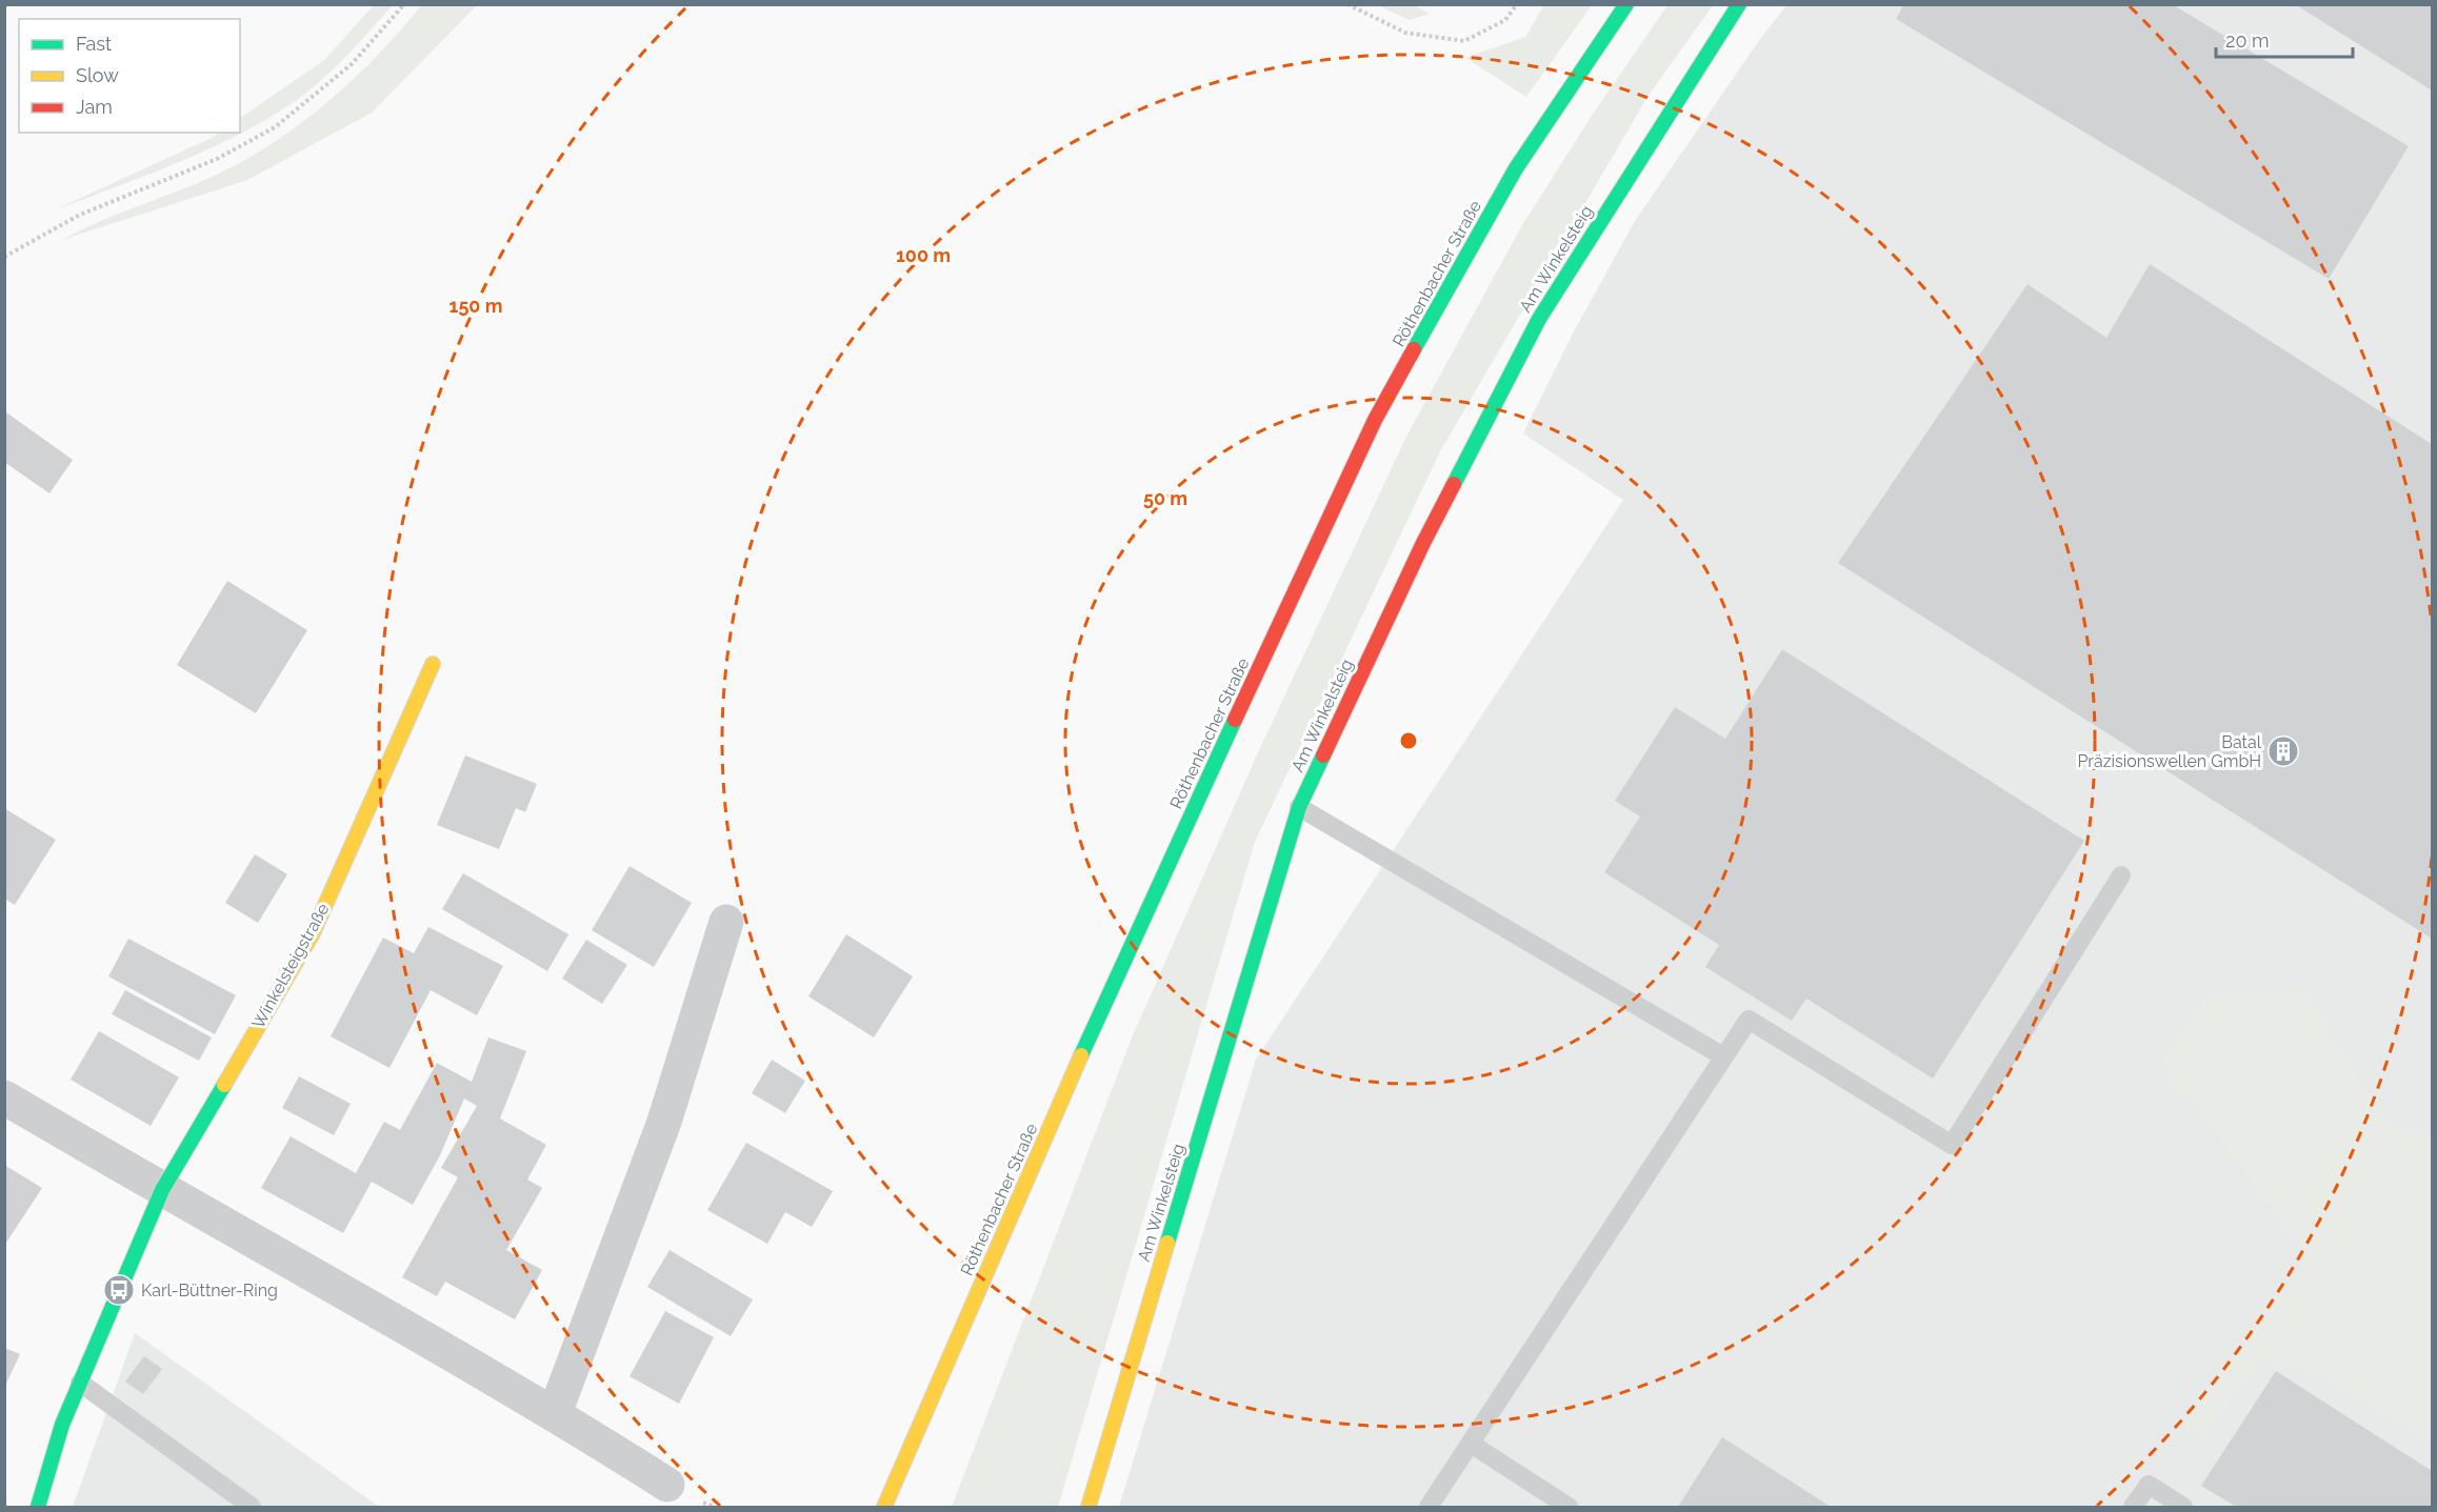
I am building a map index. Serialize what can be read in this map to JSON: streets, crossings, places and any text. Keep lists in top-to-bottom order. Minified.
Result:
{"streets":{"street":["Am Winkelsteig","Röthenbacher Straße","Winkelsteigstraße"]},"places":{"building":["Batal Präzisionswellen GmbH"],"bus stop":["Karl-Büttner-Ring"]},"legend":["Fast","Slow","Jam"],"scale_bar":"20 m","rings":["100 m","150 m","50 m"]}
